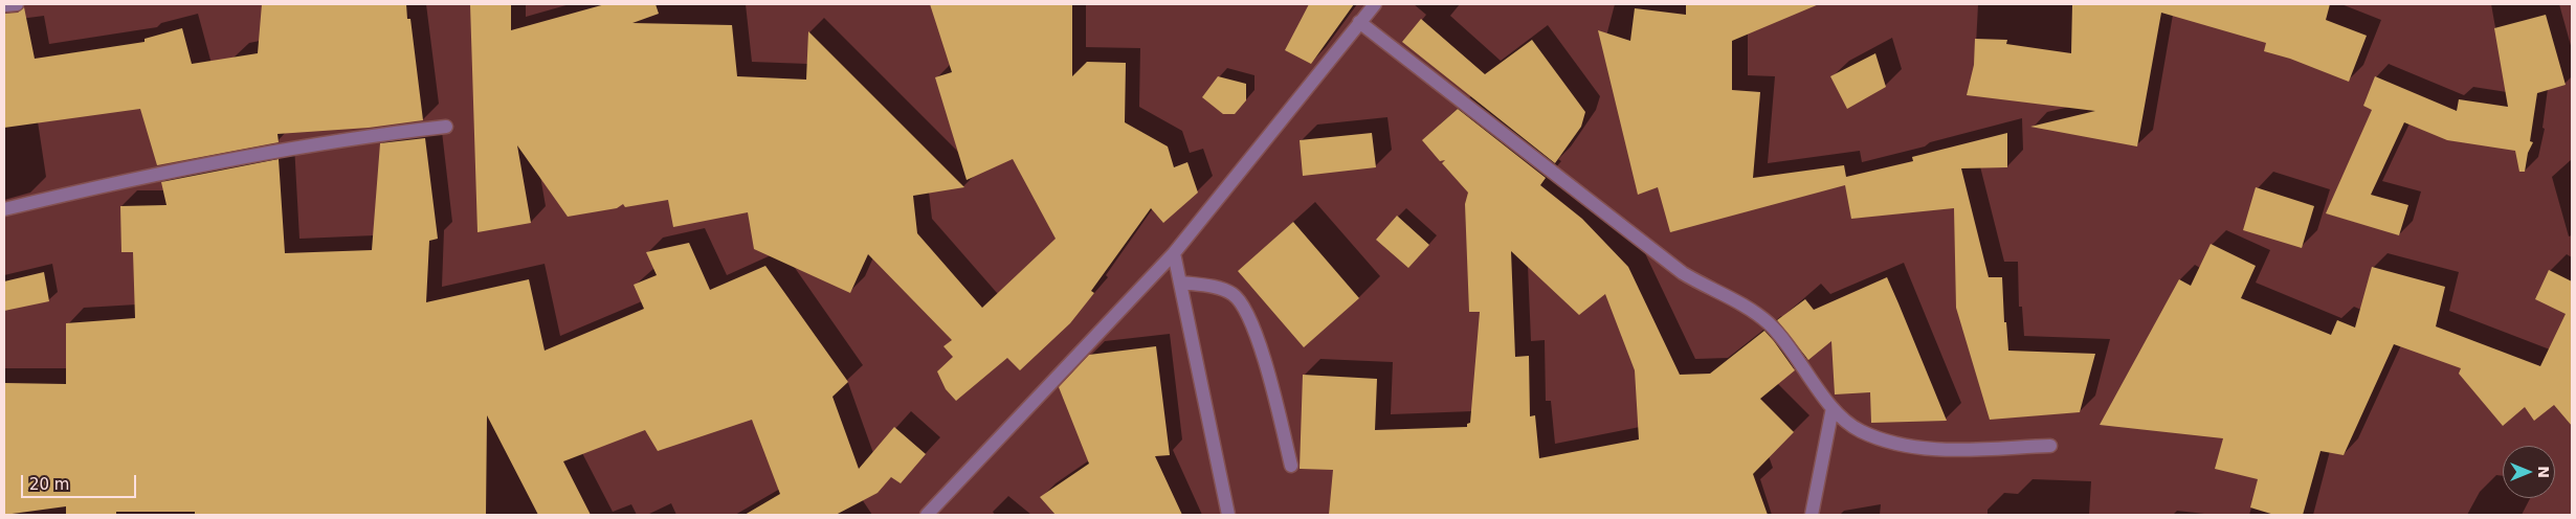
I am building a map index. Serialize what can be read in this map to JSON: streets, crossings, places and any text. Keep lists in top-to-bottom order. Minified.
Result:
{"scale_bar":"20 m","north":"right"}
